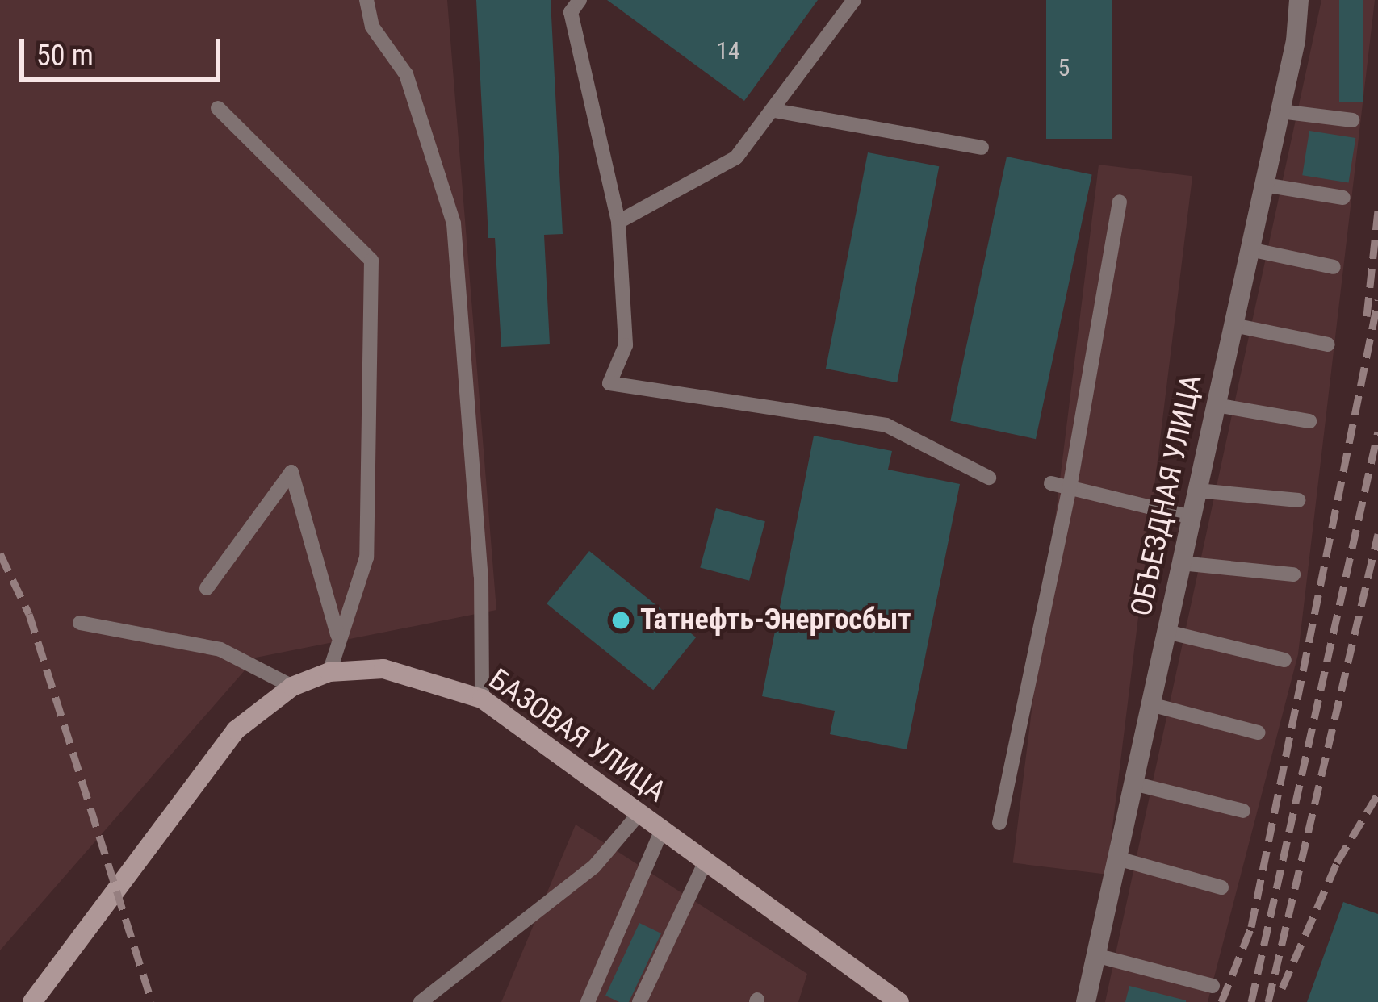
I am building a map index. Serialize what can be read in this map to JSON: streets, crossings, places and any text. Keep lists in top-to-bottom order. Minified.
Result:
{"streets":{"street":["ОБЪЕЗДНАЯ УЛИЦА","БАЗОВАЯ УЛИЦА"]},"places":["Татнефть-Энергосбыт"],"house_numbers":["14","5"],"scale_bar":"50 m"}
